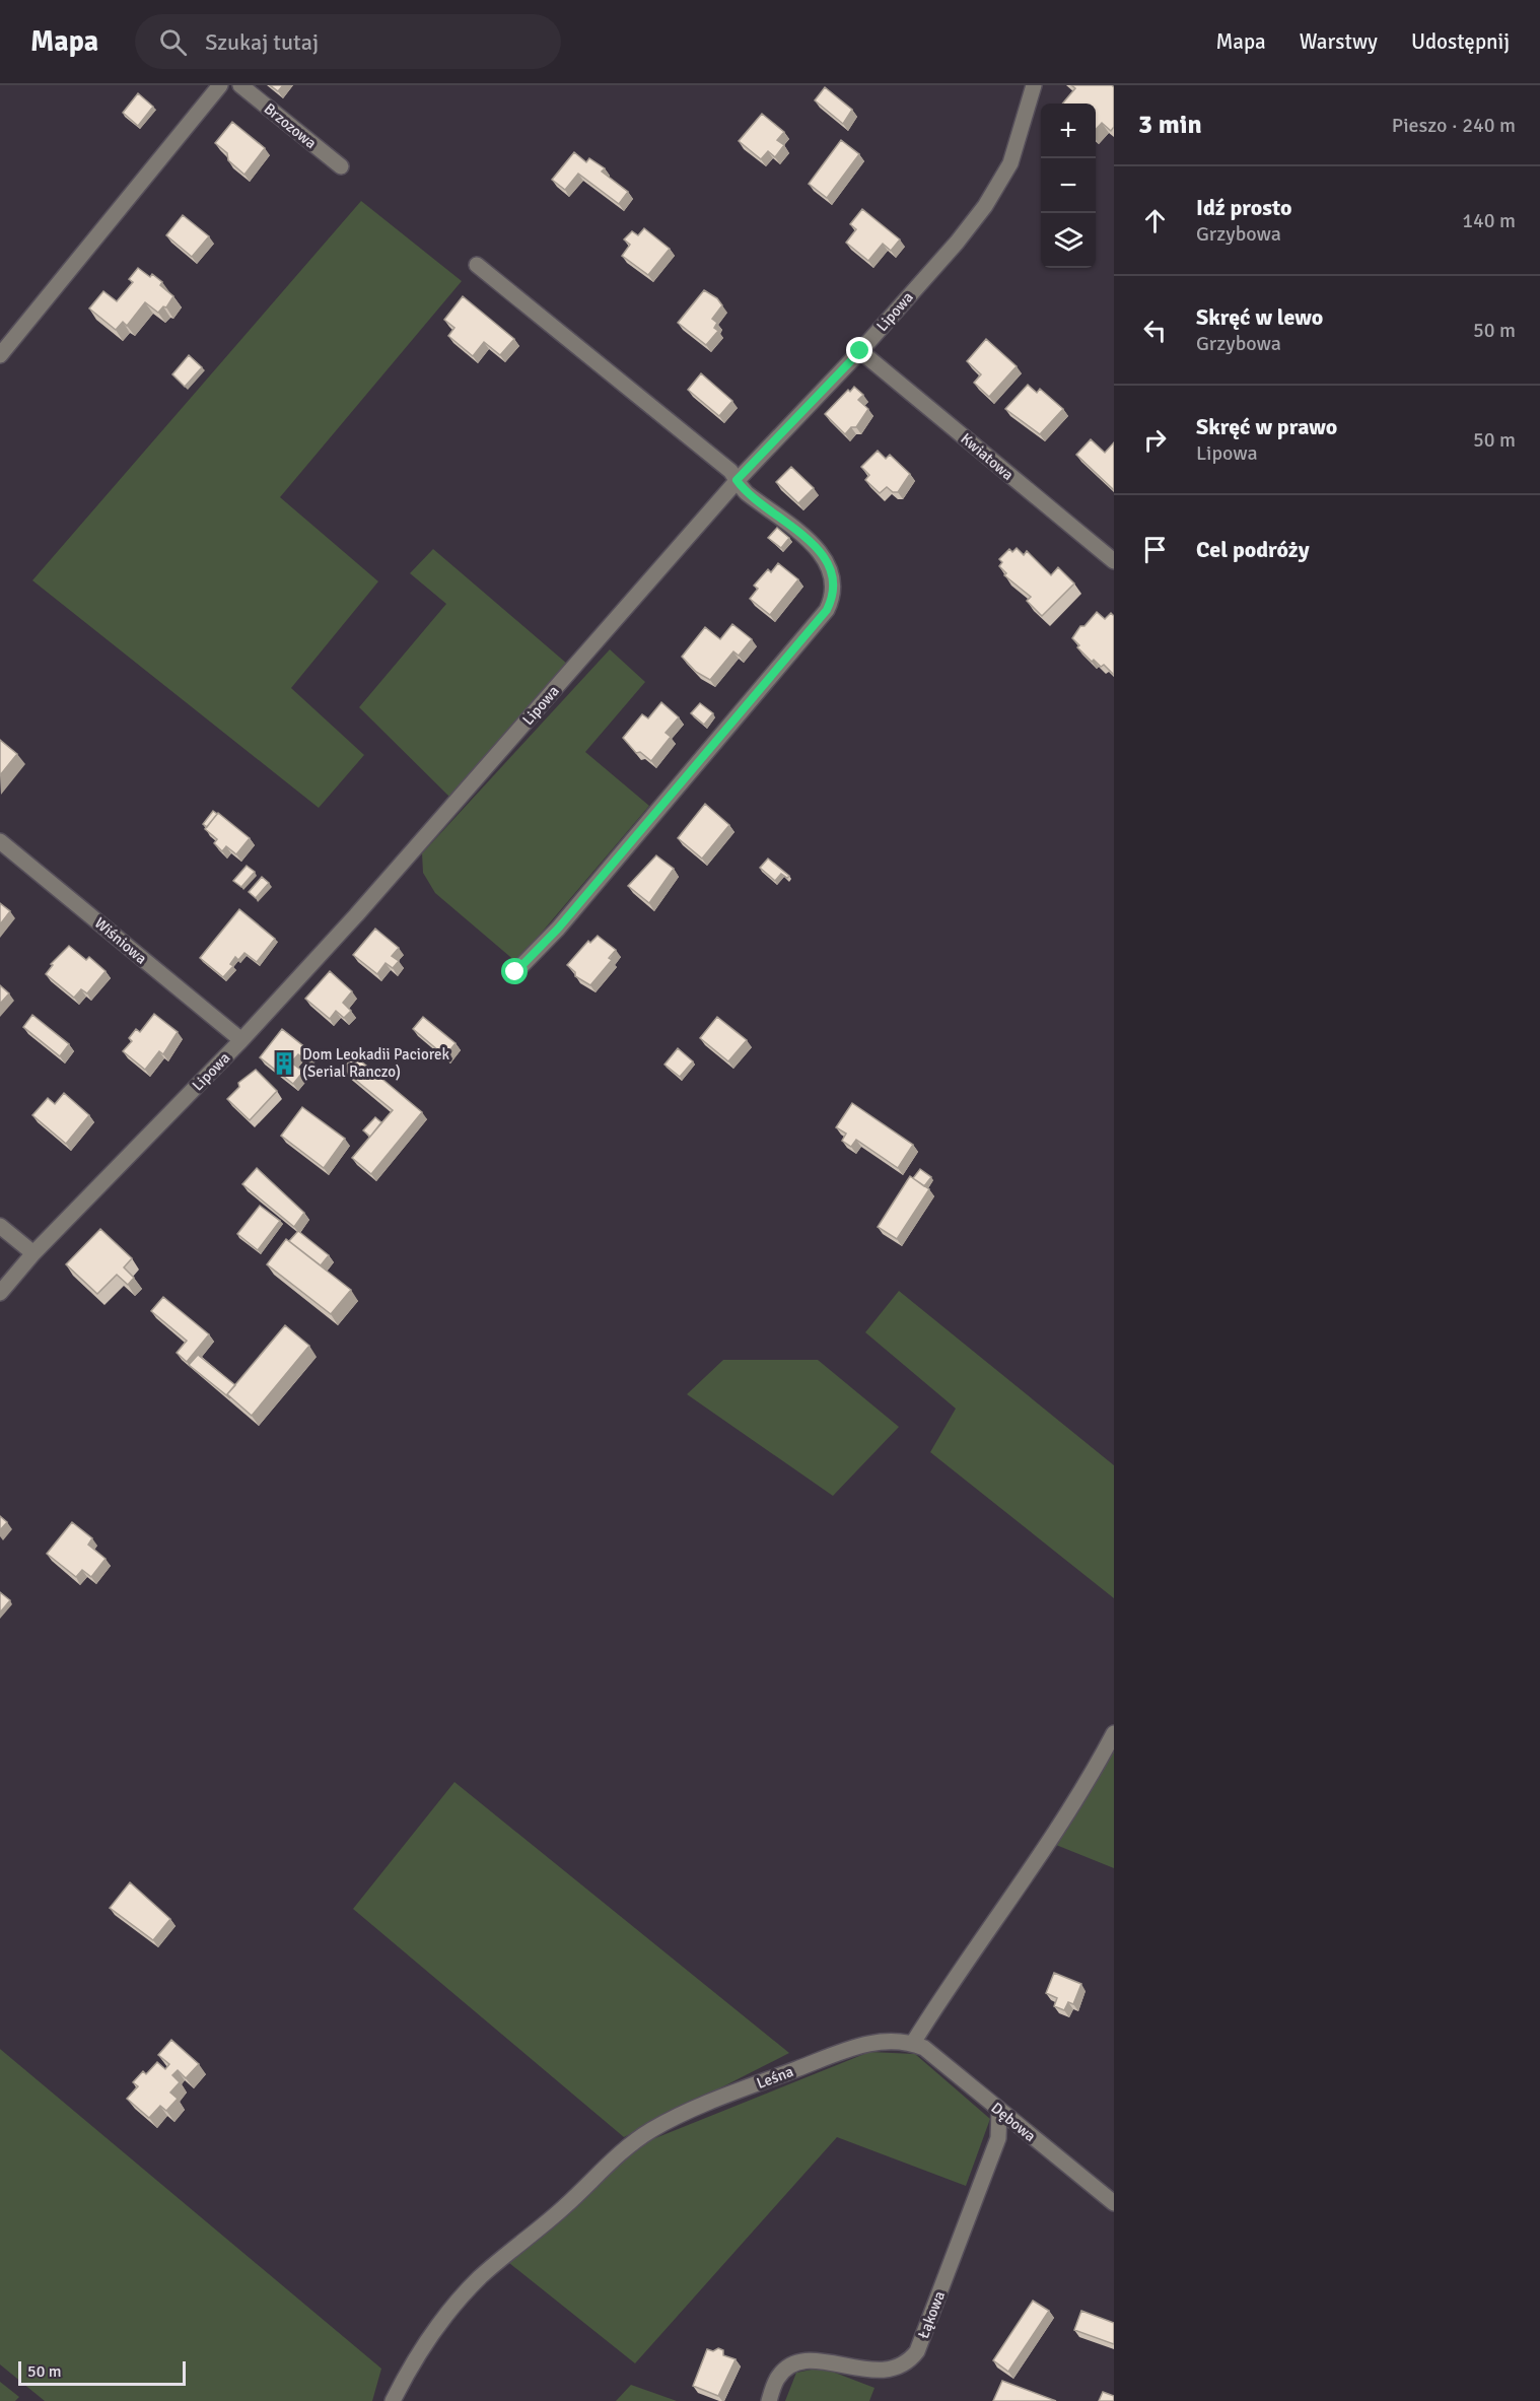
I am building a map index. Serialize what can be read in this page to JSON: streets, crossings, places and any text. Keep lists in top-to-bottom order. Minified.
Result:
{"streets":{"street":["Brzozowa","Lipowa","Kwiatowa","Wiśniowa","Leśna","Dębowa","Łąkowa"]},"crossings":[["Lipowa","Kwiatowa"],["Lipowa","Wiśniowa"],["Leśna","Dębowa"],["Dębowa","Łąkowa"]],"places":{"building":["Dom Leokadii Paciorek (Serial Ranczo)"]},"scale_bar":"50 m","page":{"header":"Mapa","search":"Szukaj tutaj","nav":["Mapa","Warstwy","Udostępnij"],"heading":["3 min","Pieszo · 240 m"],"map_buttons":["+","−"],"list":[["Idź prosto","Grzybowa","140 m"],["Skręć w lewo","Grzybowa","50 m"],["Skręć w prawo","Lipowa","50 m"],"Cel podróży"],"scale":"50 m"}}
